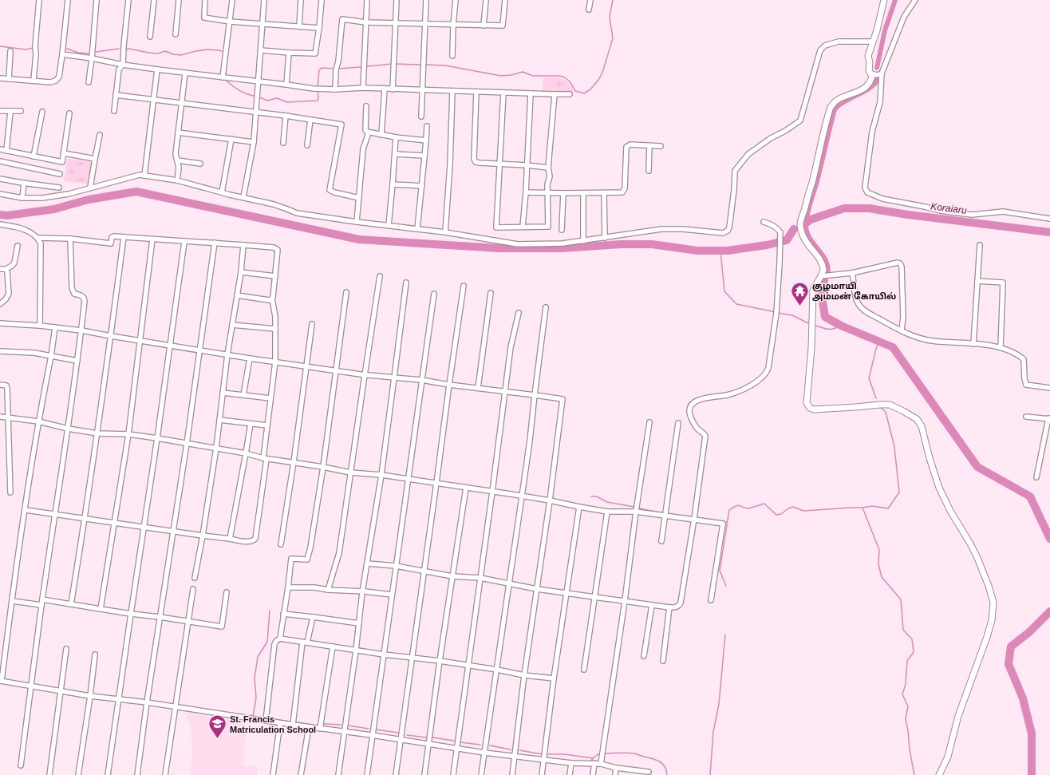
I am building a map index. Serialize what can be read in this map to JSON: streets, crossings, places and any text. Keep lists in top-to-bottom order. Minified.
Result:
{"water":["Koraiaru"],"places":{"temple":["குழமாயி அம்மன் கோயில்"],"school or university":["St. Francis Matriculation School"]}}
